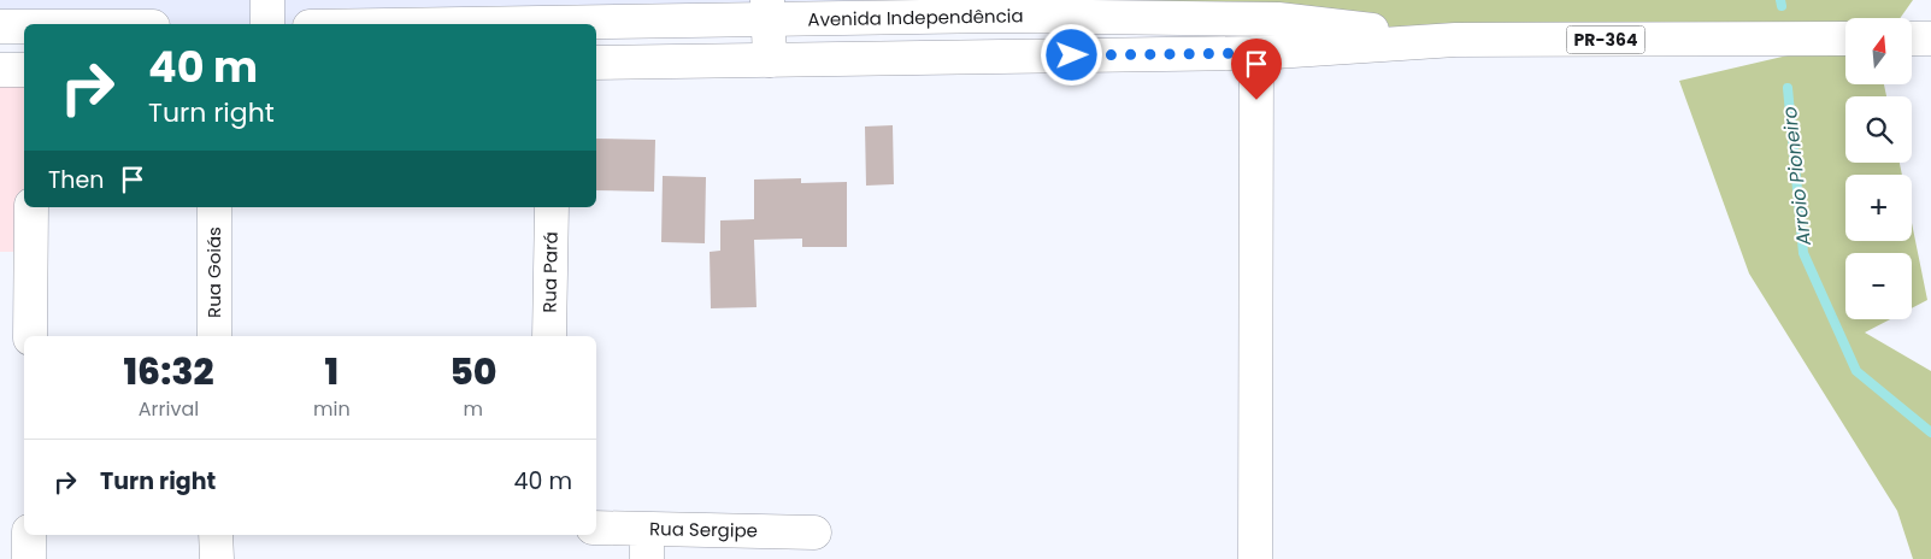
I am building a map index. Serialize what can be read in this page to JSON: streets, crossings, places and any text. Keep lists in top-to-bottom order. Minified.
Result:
{"streets":{"main road":["Avenida Independência","PR-364","Rua Goiás","Rua Pará","Rua Sergipe"]},"crossings":[["Avenida Independência","PR-364"]],"water":["Arroio Pioneiro"],"north":"top","page":{"map_buttons":["+","−"],"turn":["40 m","Turn right"],"then":"Then","eta":["16:32","Arrival","1","min","50","m"],"list":[{"name":"Turn right","value":"40 m"}]}}
